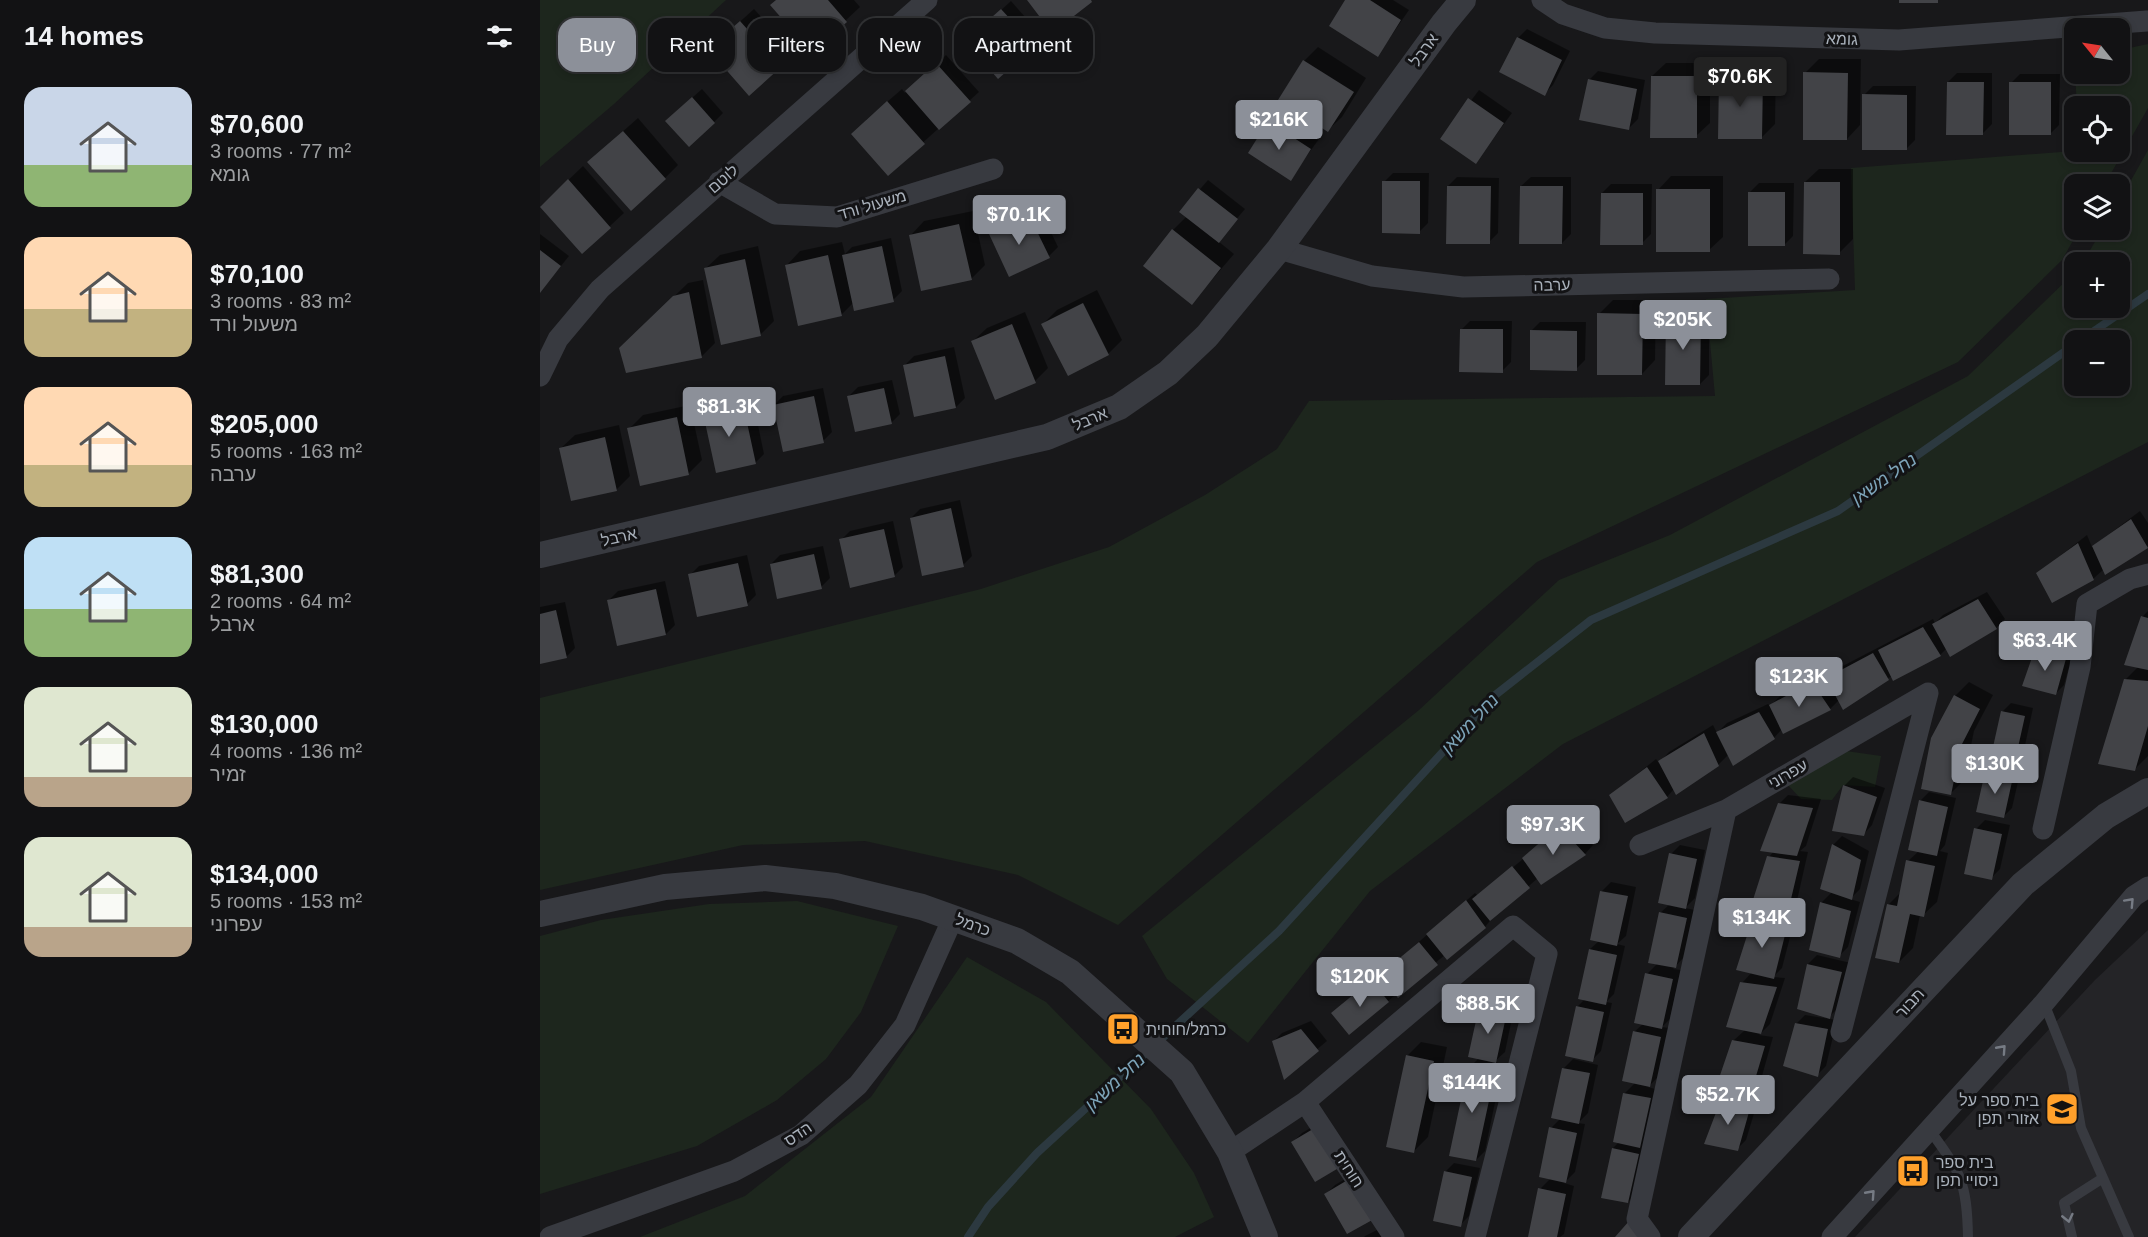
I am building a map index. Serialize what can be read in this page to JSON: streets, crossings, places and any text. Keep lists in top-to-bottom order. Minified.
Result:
{"streets":{"street":["גומא","ארבל","לוטם","משעול ורד","ערבה","עפרוני","כרמל","תבור","הדס","חוחית"]},"crossings":[["ארבל","ערבה"],["לוטם","משעול ורד"],["כרמל","הדס"]],"water":["נחל משאן"],"places":{"bus stop":["כרמל/חוחית","בית ספר ניסויי תפן"],"school or university":["בית ספר על אזורי תפן"]},"north":"top left","page":{"heading":"14 homes","map_buttons":["+","−"],"chip":["Buy","Rent","Filters","New","Apartment"],"price":["$70.6K","$216K","$70.1K","$205K","$81.3K","$63.4K","$123K","$130K","$97.3K","$134K","$120K","$88.5K","$144K","$52.7K"],"list":[{"name":"$70,600","note":"3 rooms · 77 m² · גומא"},{"name":"$70,100","note":"3 rooms · 83 m² · משעול ורד"},{"name":"$205,000","note":"5 rooms · 163 m² · ערבה"},{"name":"$81,300","note":"2 rooms · 64 m² · ארבל"},{"name":"$130,000","note":"4 rooms · 136 m² · זמיר"},{"name":"$134,000","note":"5 rooms · 153 m² · עפרוני"}]}}
